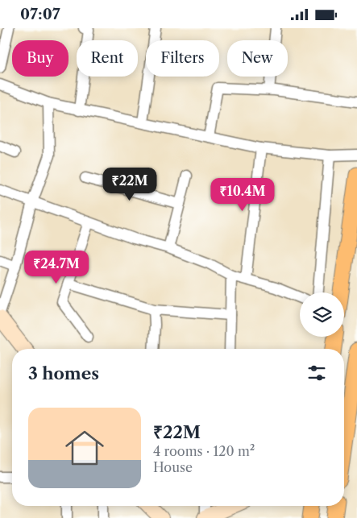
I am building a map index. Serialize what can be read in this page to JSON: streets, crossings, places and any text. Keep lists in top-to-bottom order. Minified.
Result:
{"page":{"status":"07:07","chip":["Buy","Rent","Filters","New"],"price":["₹22M","₹10.4M","₹24.7M"],"heading":"3 homes","list":[{"name":"₹22M","note":"4 rooms · 120 m² · House"}]}}
